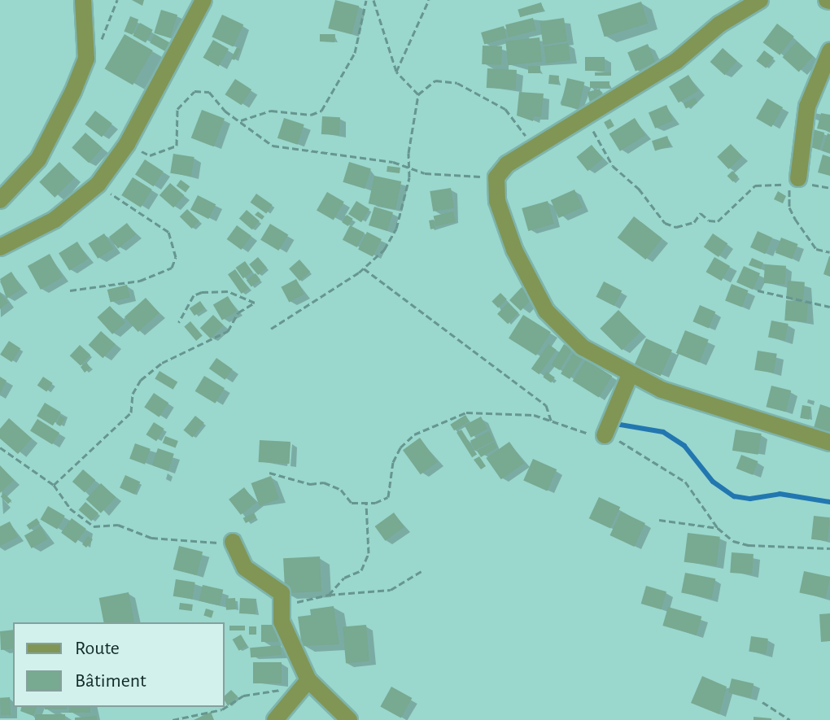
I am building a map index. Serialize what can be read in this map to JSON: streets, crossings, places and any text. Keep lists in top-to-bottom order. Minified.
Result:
{"legend":["Route","Bâtiment"]}
